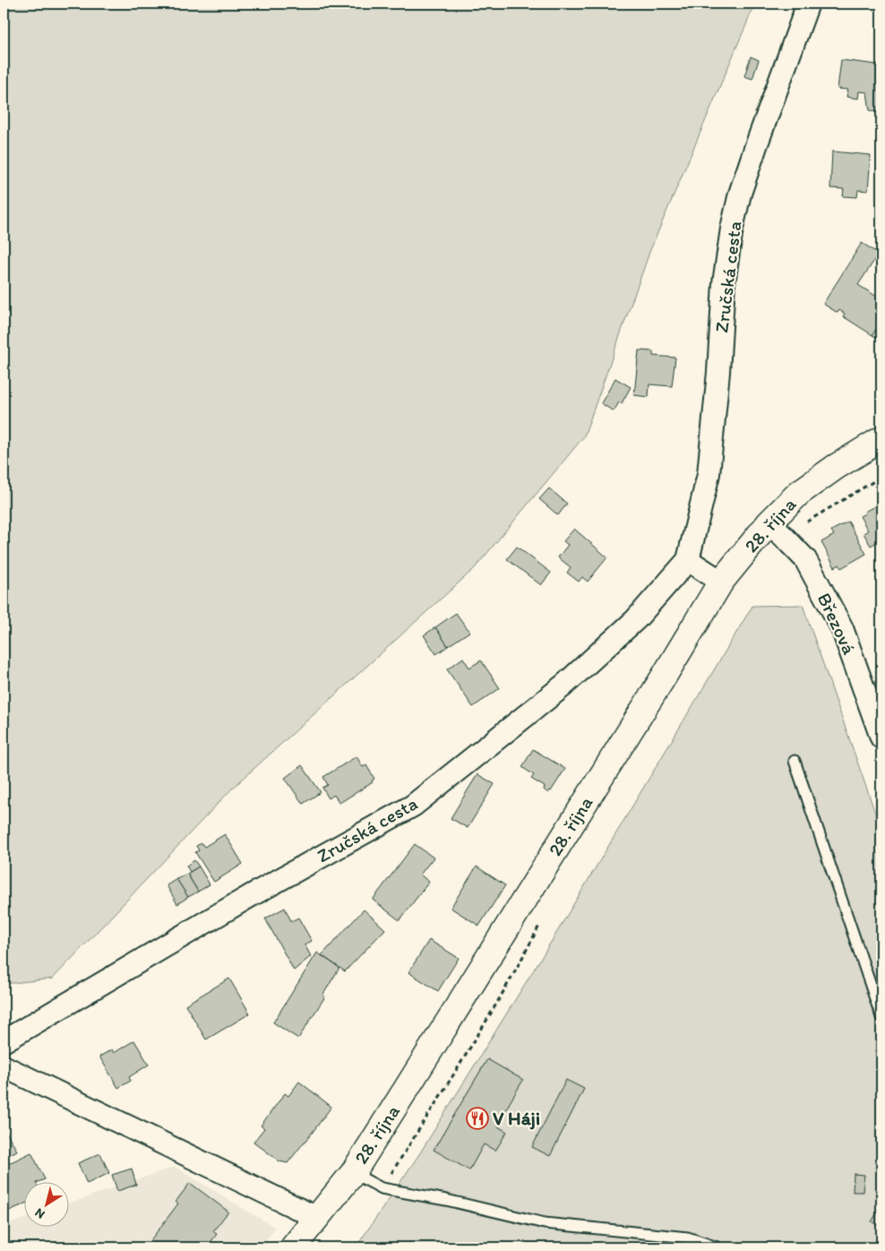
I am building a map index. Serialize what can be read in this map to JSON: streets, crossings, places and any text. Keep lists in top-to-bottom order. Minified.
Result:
{"streets":{"main road":["28. října"],"street":["Zručská cesta","Březová"]},"crossings":[["28. října","Březová"]],"places":{"restaurant":["V Háji"]},"north":"bottom left"}
